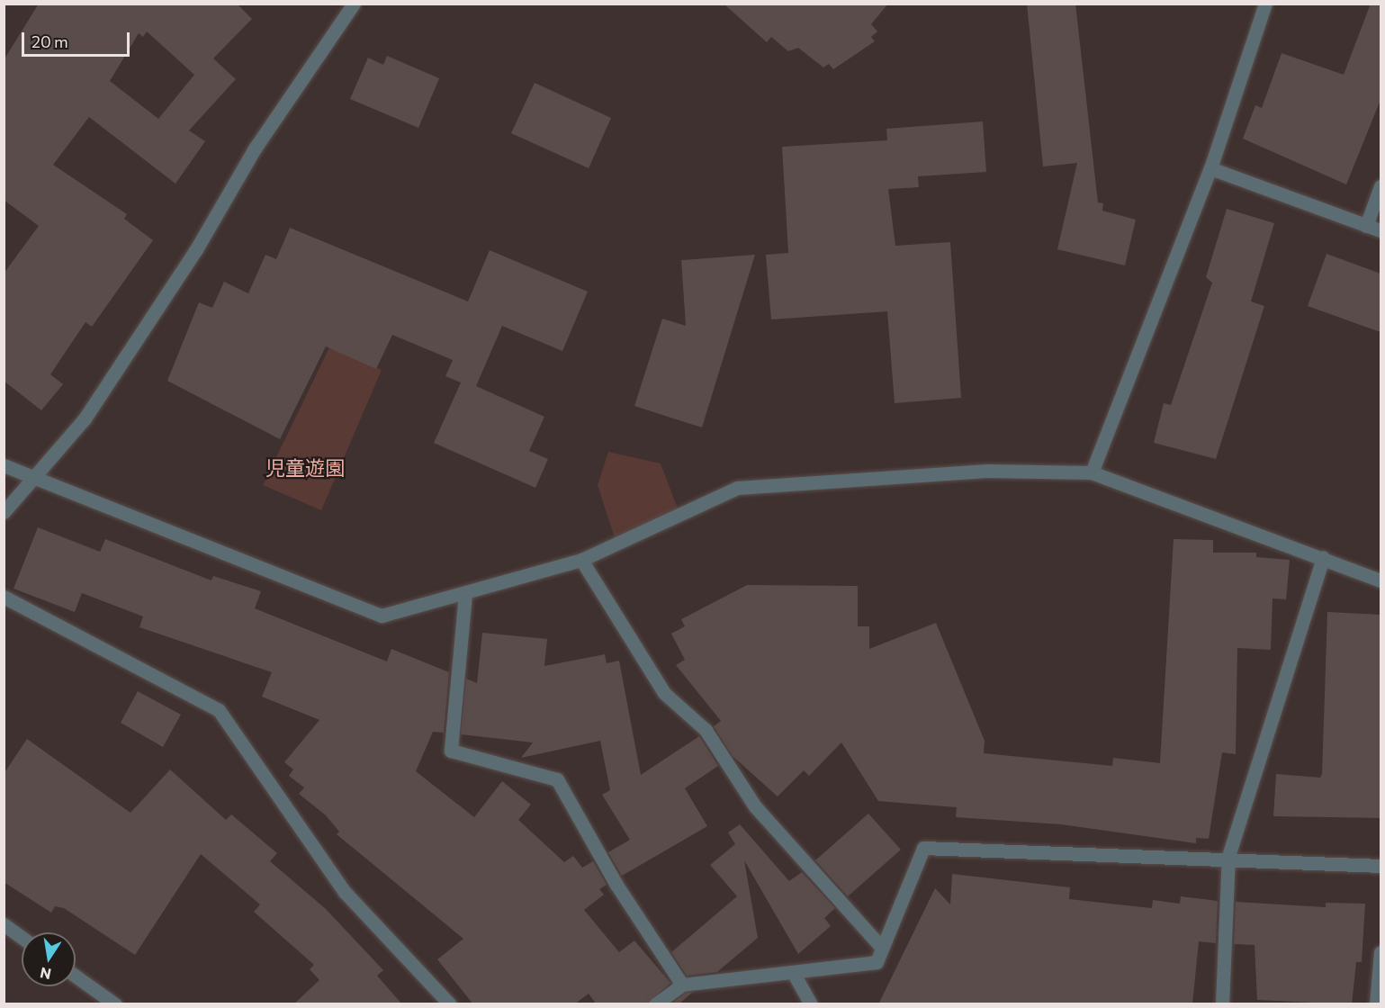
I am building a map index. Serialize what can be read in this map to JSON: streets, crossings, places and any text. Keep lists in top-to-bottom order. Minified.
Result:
{"parks":["児童遊園"],"scale_bar":"20 m","north":"bottom"}
